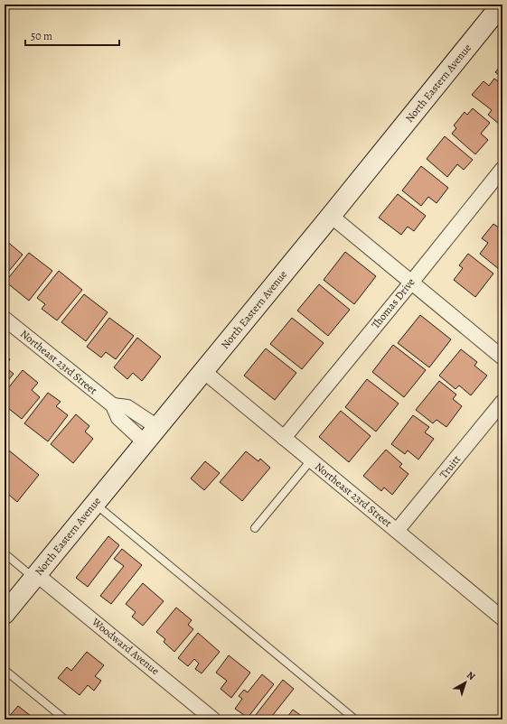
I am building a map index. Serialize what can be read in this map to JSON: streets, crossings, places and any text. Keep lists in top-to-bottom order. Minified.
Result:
{"streets":{"main road":["North Eastern Avenue"],"street":["Thomas Drive","Northeast 23rd Street","Truitt","Woodward Avenue"]},"crossings":[["North Eastern Avenue","Northeast 23rd Street"],["North Eastern Avenue","Woodward Avenue"],["Thomas Drive","Northeast 23rd Street"],["Northeast 23rd Street","Truitt"]],"scale_bar":"50 m","north":"top right"}
